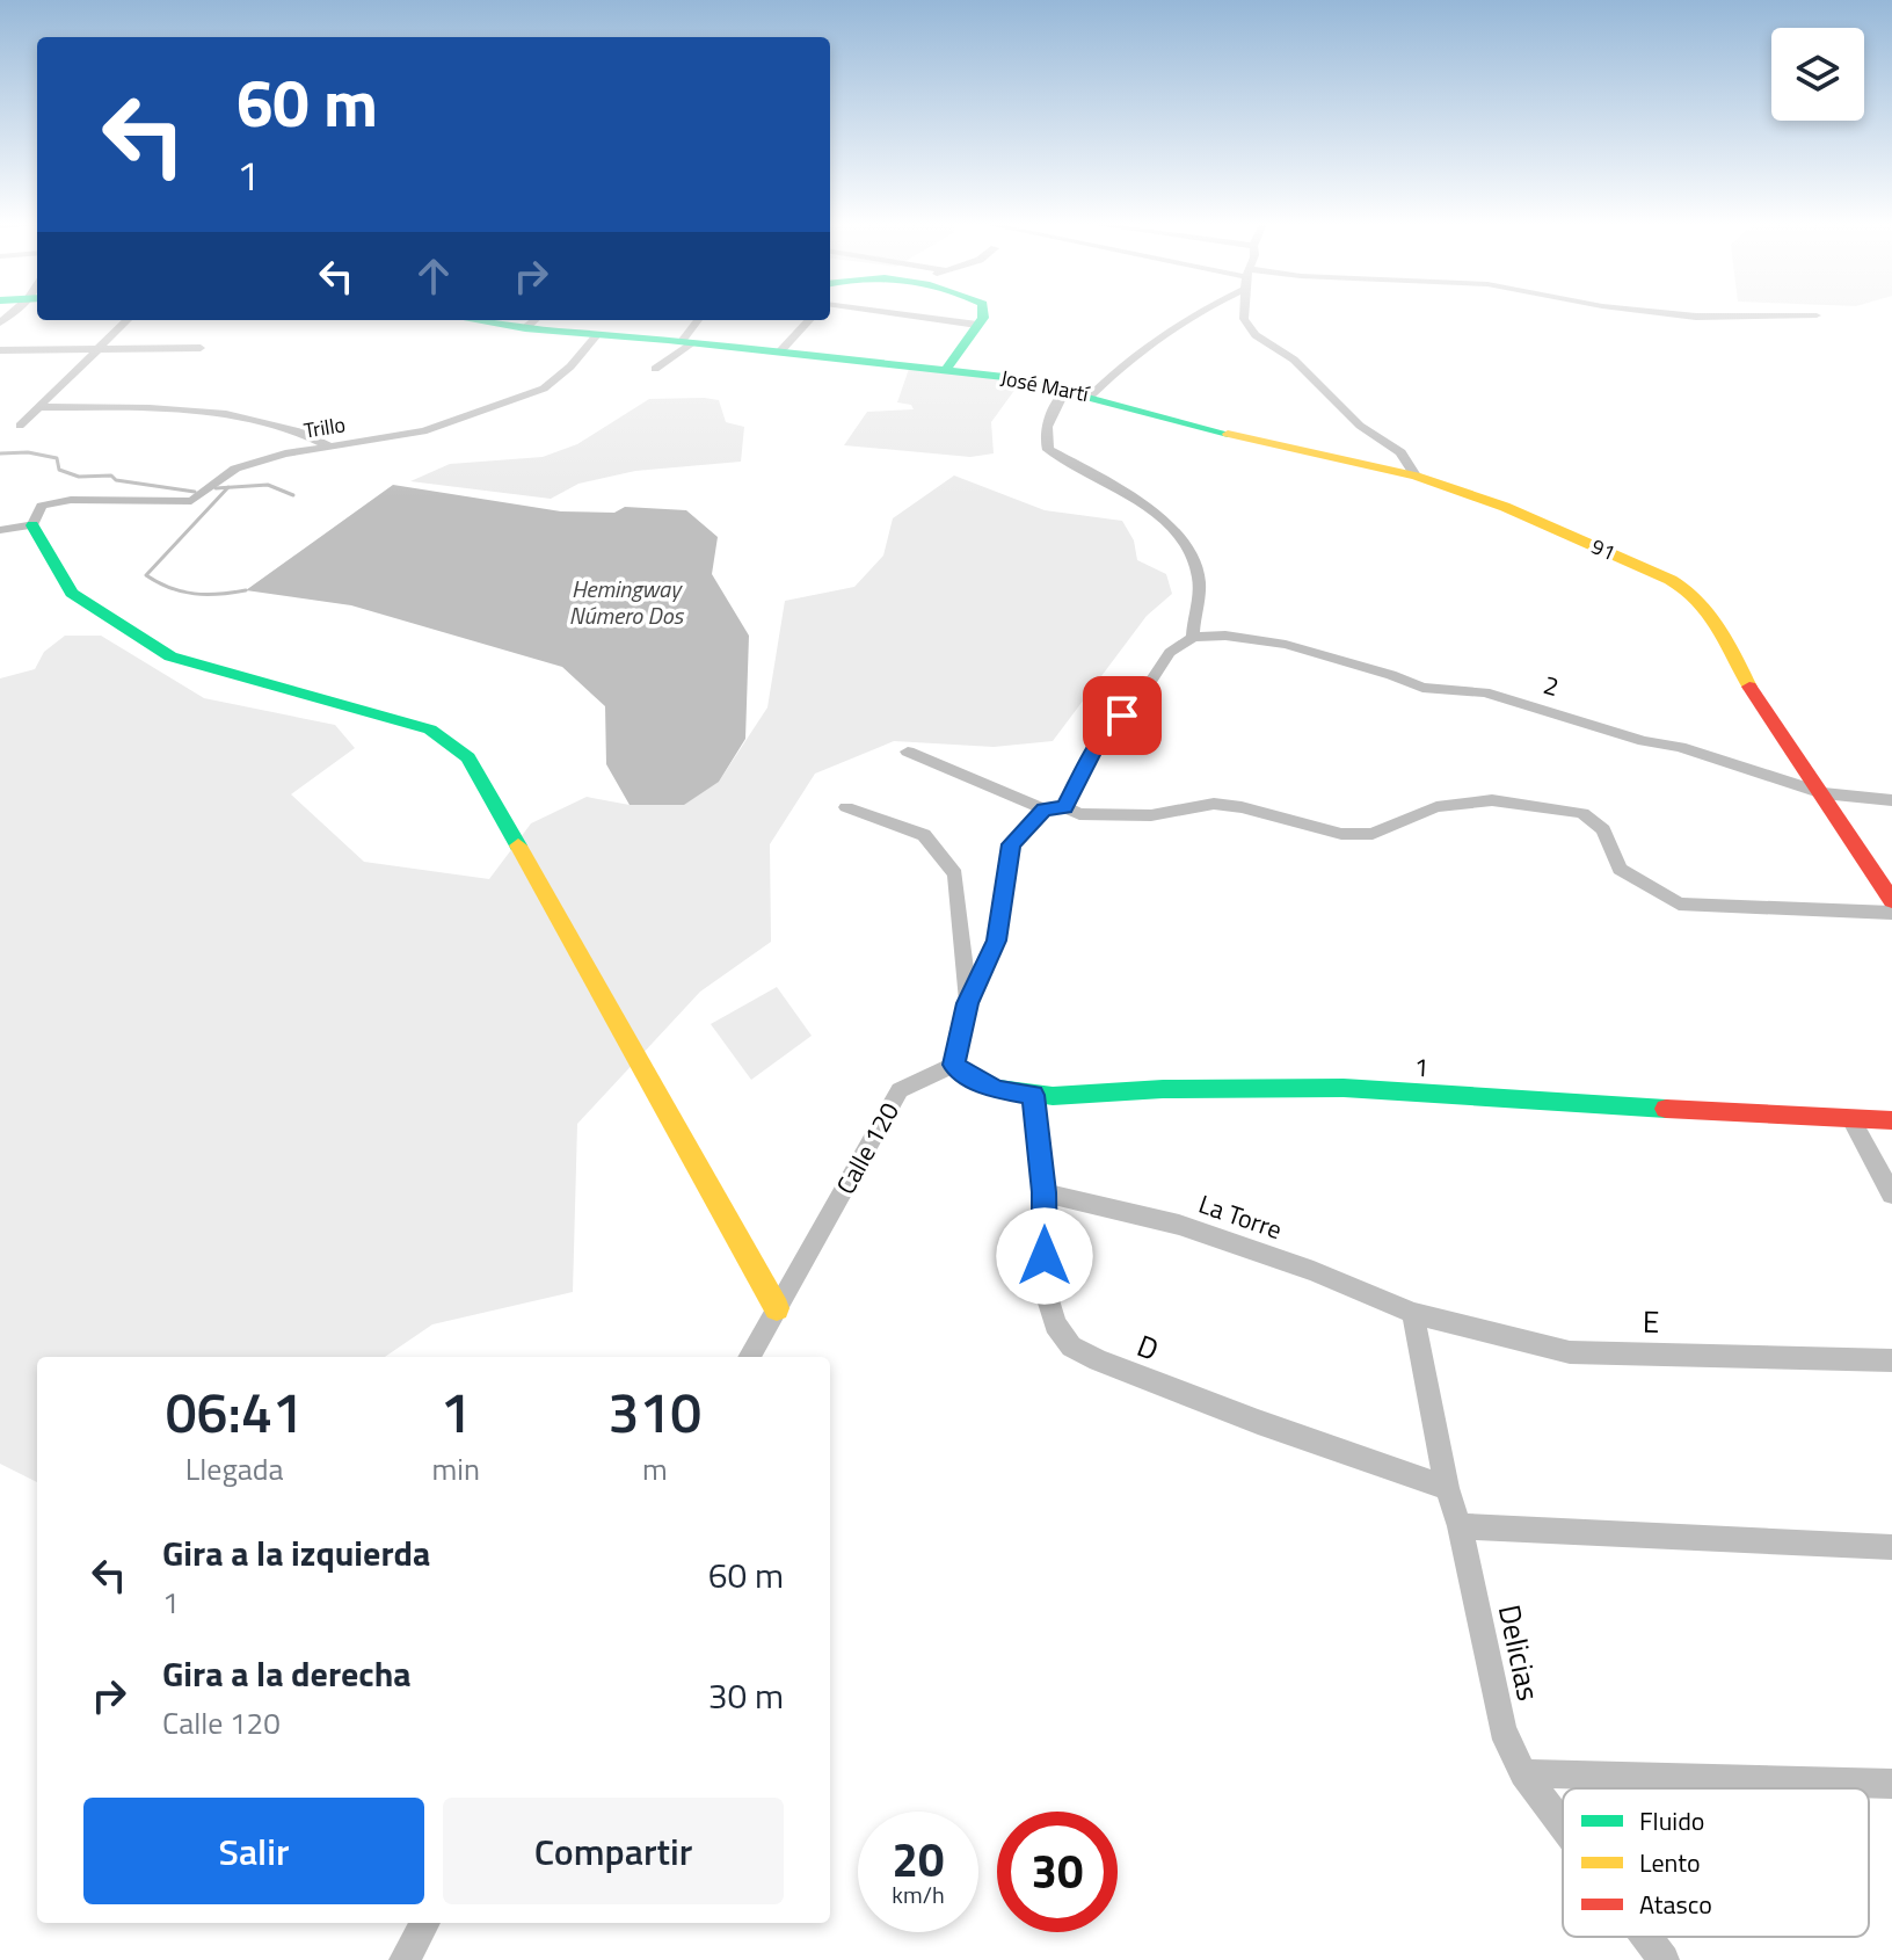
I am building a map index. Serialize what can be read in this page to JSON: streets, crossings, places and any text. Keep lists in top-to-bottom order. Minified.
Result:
{"streets":{"street":["José Martí","Trillo","91","2","1","Calle 120","La Torre","E","D","Delicias"]},"crossings":[["José Martí","Trillo"],["José Martí","91"],["91","2"],["1","Calle 120"],["1","D"],["La Torre","E"],["La Torre","D"],["La Torre","Delicias"],["E","Delicias"],["D","Delicias"]],"water":["Hemingway Número Dos"],"legend":["Fluido","Lento","Atasco"],"page":{"turn":["60 m","1"],"eta":["06:41","Llegada","1","min","310","m"],"list":[{"name":"Gira a la izquierda","note":"1","value":"60 m"},{"name":"Gira a la derecha","note":"Calle 120","value":"30 m"}],"buttons":["Salir","Compartir"],"speed":"20 km/h","limit":"30"}}
